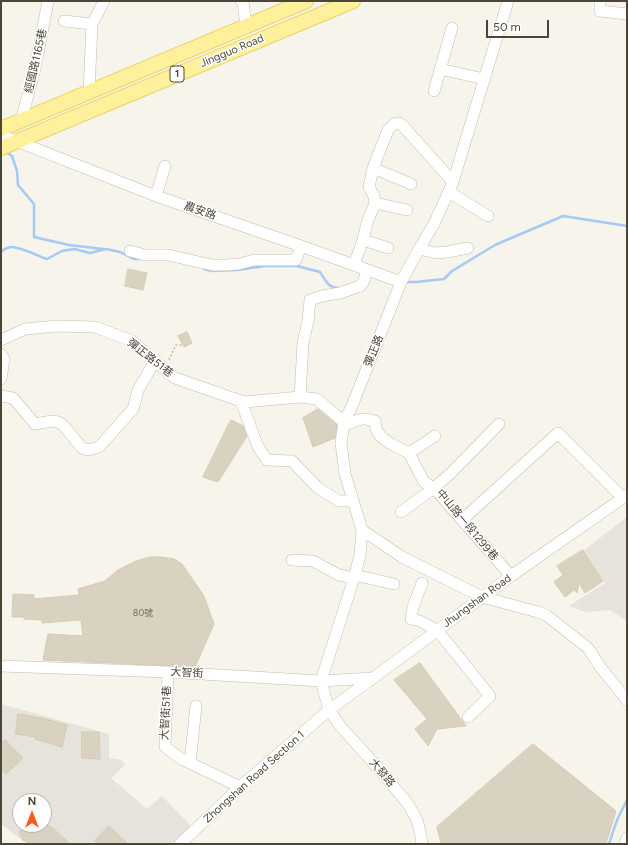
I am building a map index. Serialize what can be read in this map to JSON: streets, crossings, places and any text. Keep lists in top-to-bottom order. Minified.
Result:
{"streets":{"main road":["Jingguo Road","1"],"street":["經國路1165巷","農安路","彈正路","彈正路51巷","中山路一段1299巷","Jhungshan Road","大智街","大智街51巷","大發路","Zhongshan Road Section 1"]},"crossings":[["Jingguo Road","經國路1165巷"],["Jingguo Road","農安路"],["農安路","彈正路"],["彈正路","彈正路51巷"],["彈正路","大智街"],["中山路一段1299巷","Jhungshan Road"],["Jhungshan Road","大智街"],["Jhungshan Road","大發路"],["Jhungshan Road","Zhongshan Road Section 1"],["大智街","大智街51巷"],["大發路","Zhongshan Road Section 1"]],"house_numbers":["80號"],"scale_bar":"50 m","north":"top"}
